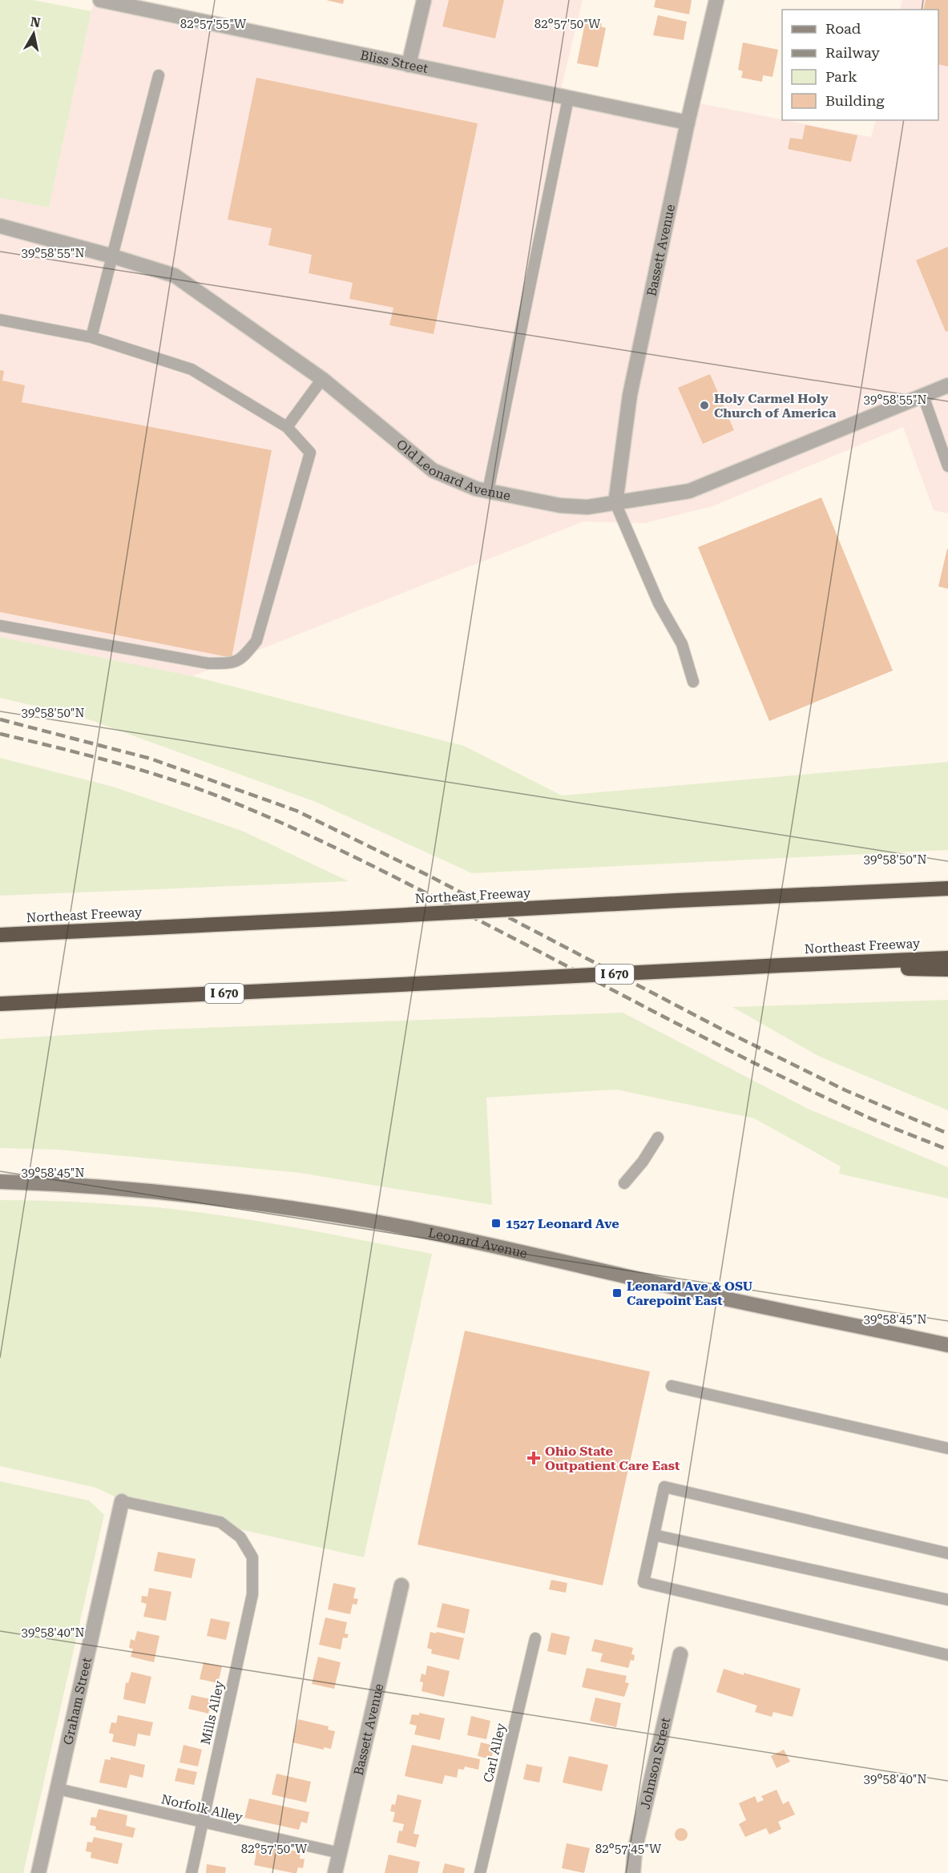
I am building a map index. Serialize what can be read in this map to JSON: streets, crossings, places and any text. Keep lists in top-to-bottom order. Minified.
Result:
{"streets":{"highway":["Northeast Freeway","I 670"],"street":["Bliss Street","Bassett Avenue","Old Leonard Avenue","Leonard Avenue","Graham Street","Johnson Street"],"lane":["Mills Alley","Carl Alley","Norfolk Alley"]},"crossings":[["Bliss Street","Bassett Avenue"],["Bassett Avenue","Old Leonard Avenue"],["Bassett Avenue","Norfolk Alley"],["Graham Street","Mills Alley"],["Graham Street","Norfolk Alley"],["Mills Alley","Norfolk Alley"]],"places":{"other":["Holy Carmel Holy Church of America"],"transit":["1527 Leonard Ave","Leonard Ave & OSU Carepoint East"],"health":["Ohio State Outpatient Care East"]},"legend":["Road","Railway","Park","Building"],"north":"top","coordinates":["82°57'55\"W","82°57'50\"W","39°58'55\"N","39°58'50\"N","39°58'45\"N","39°58'40\"N","82°57'45\"W"]}
